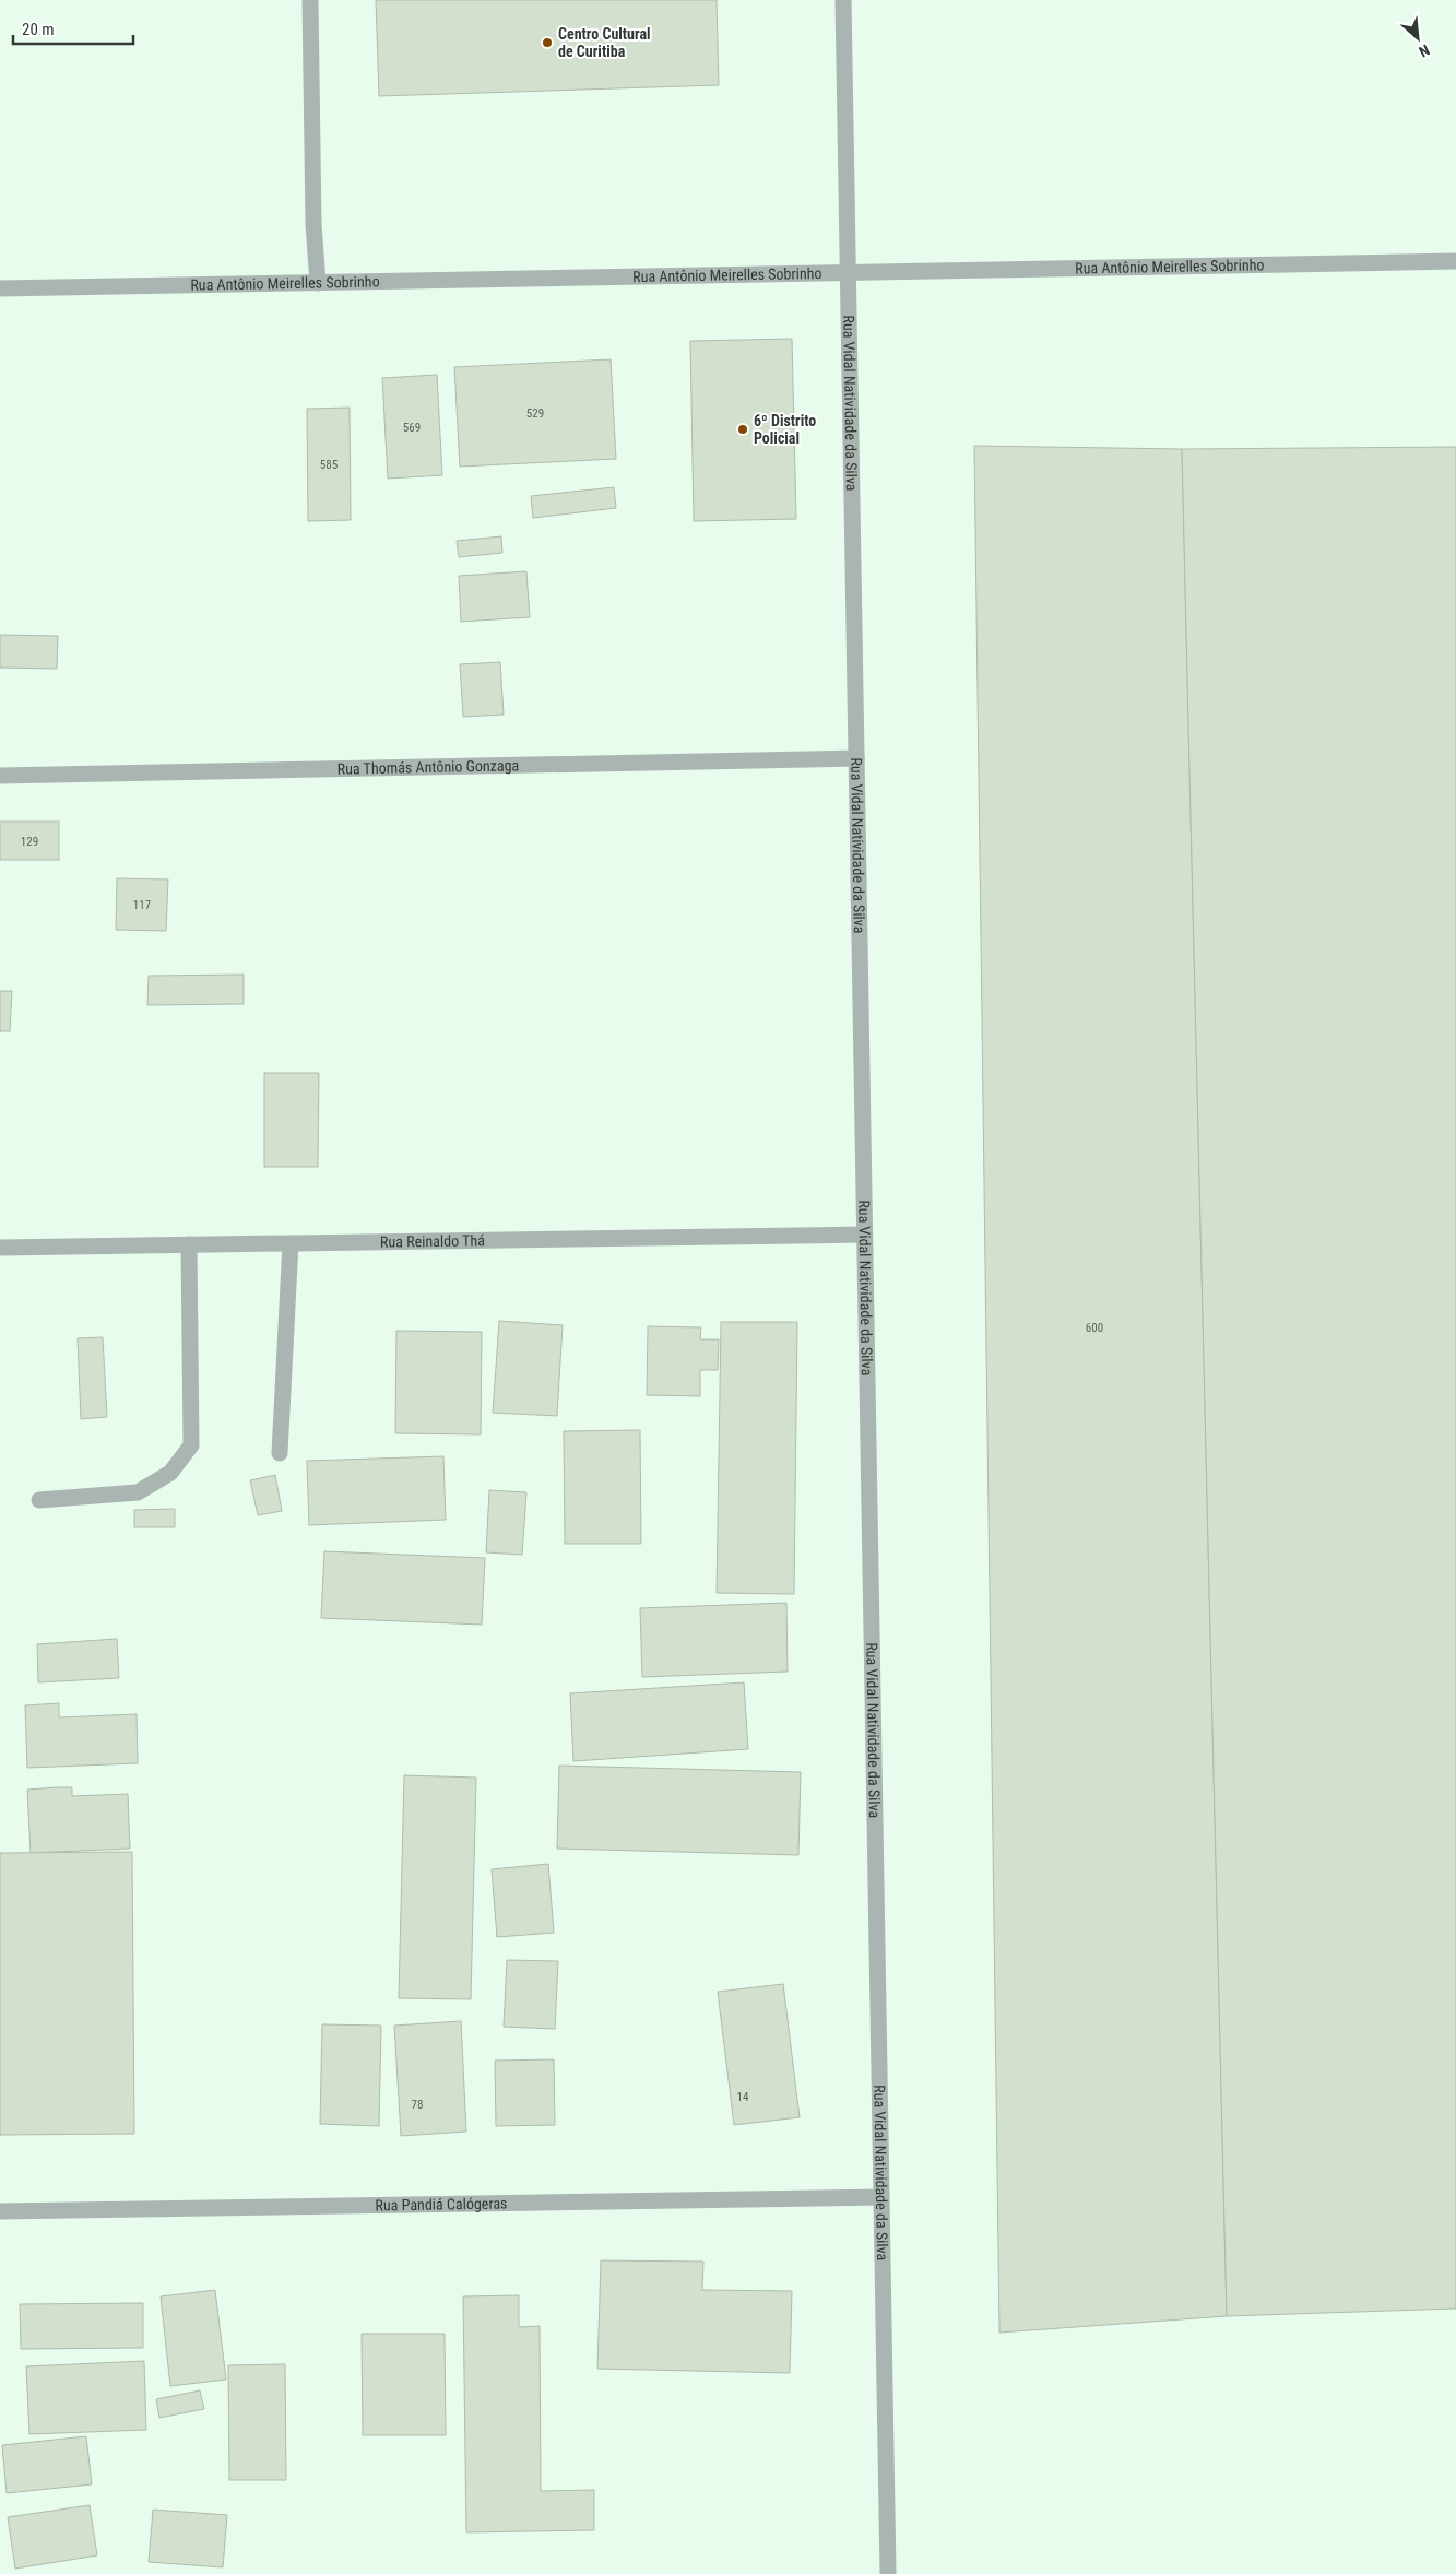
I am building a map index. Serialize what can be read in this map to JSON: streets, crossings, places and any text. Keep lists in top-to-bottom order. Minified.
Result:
{"streets":{"street":["Rua Antônio Meirelles Sobrinho","Rua Vidal Natividade da Silva","Rua Thomás Antônio Gonzaga","Rua Reinaldo Thá","Rua Pandiá Calógeras"]},"crossings":[["Rua Antônio Meirelles Sobrinho","Rua Vidal Natividade da Silva"],["Rua Vidal Natividade da Silva","Rua Thomás Antônio Gonzaga"],["Rua Vidal Natividade da Silva","Rua Reinaldo Thá"],["Rua Vidal Natividade da Silva","Rua Pandiá Calógeras"]],"places":["Centro Cultural de Curitiba","6º Distrito Policial"],"house_numbers":["529","569","585","129","117","600","14","78"],"scale_bar":"20 m","north":"bottom right"}
